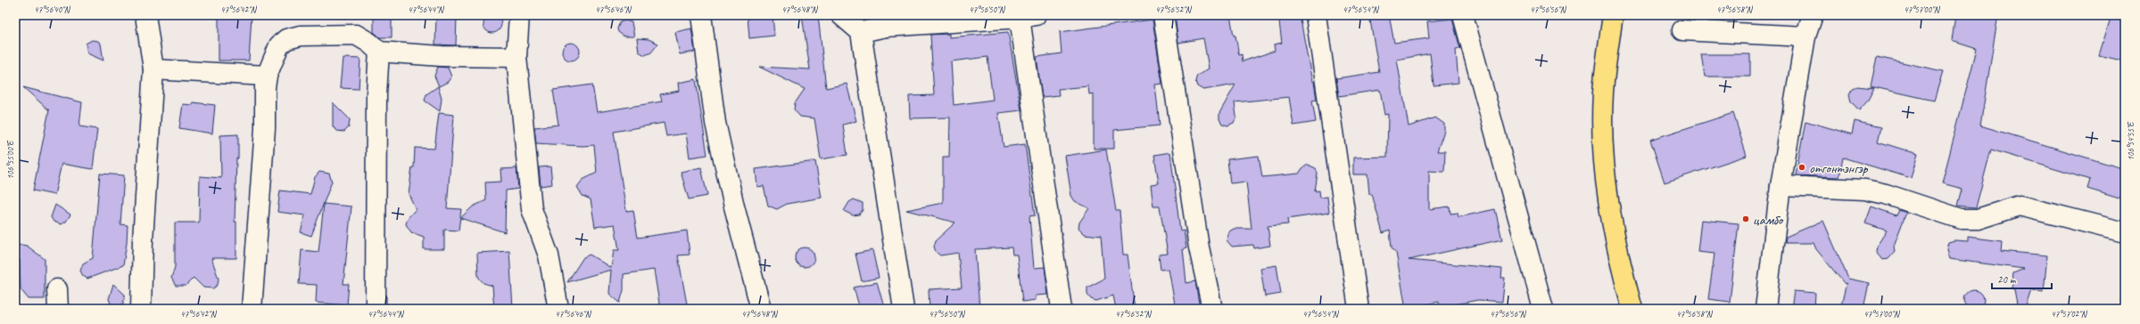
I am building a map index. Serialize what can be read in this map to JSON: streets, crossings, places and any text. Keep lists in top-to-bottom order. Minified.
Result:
{"places":["отгонтэнгэр","цамбо"],"scale_bar":"20 m","coordinates":["47°56'40\"N","47°56'42\"N","47°56'44\"N","47°56'46\"N","47°56'48\"N","47°56'50\"N","47°56'52\"N","47°56'54\"N","47°56'56\"N","47°56'58\"N","47°57'00\"N","106°54'55\"E","106°55'00\"E","47°57'02\"N"]}
